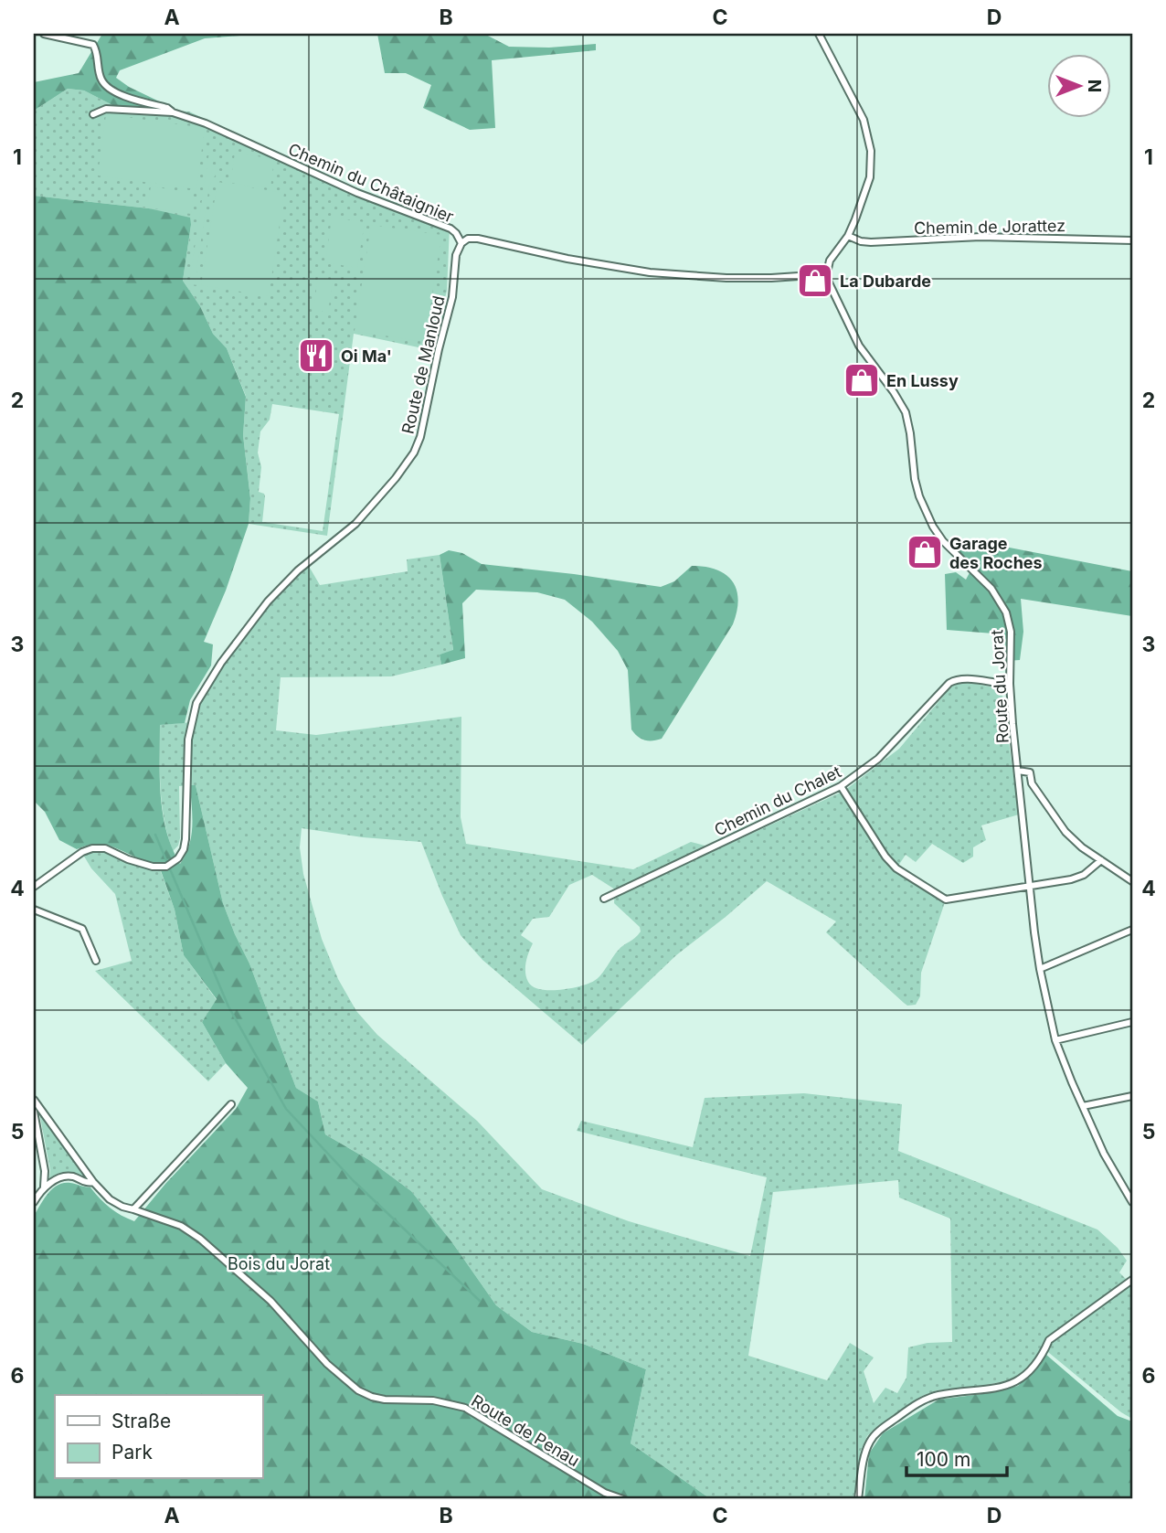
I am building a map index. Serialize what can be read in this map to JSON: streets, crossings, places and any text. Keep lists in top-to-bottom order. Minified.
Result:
{"streets":{"street":["Chemin du Châtaignier","Chemin de Jorattez","Route de Manloud","Route du Jorat","Chemin du Chalet","Route de Penau"]},"crossings":[["Chemin du Châtaignier","Route de Manloud"],["Chemin du Châtaignier","Route du Jorat"],["Route du Jorat","Chemin du Chalet"]],"parks":["Bois du Jorat"],"places":{"shop":["La Dubarde","En Lussy","Garage des Roches"],"restaurant":["Oi Ma'"]},"legend":["Straße","Park"],"scale_bar":"100 m","north":"right","grid":{"columns":["A","B","C","D"],"rows":["1","2","3","4","5","6"]}}
